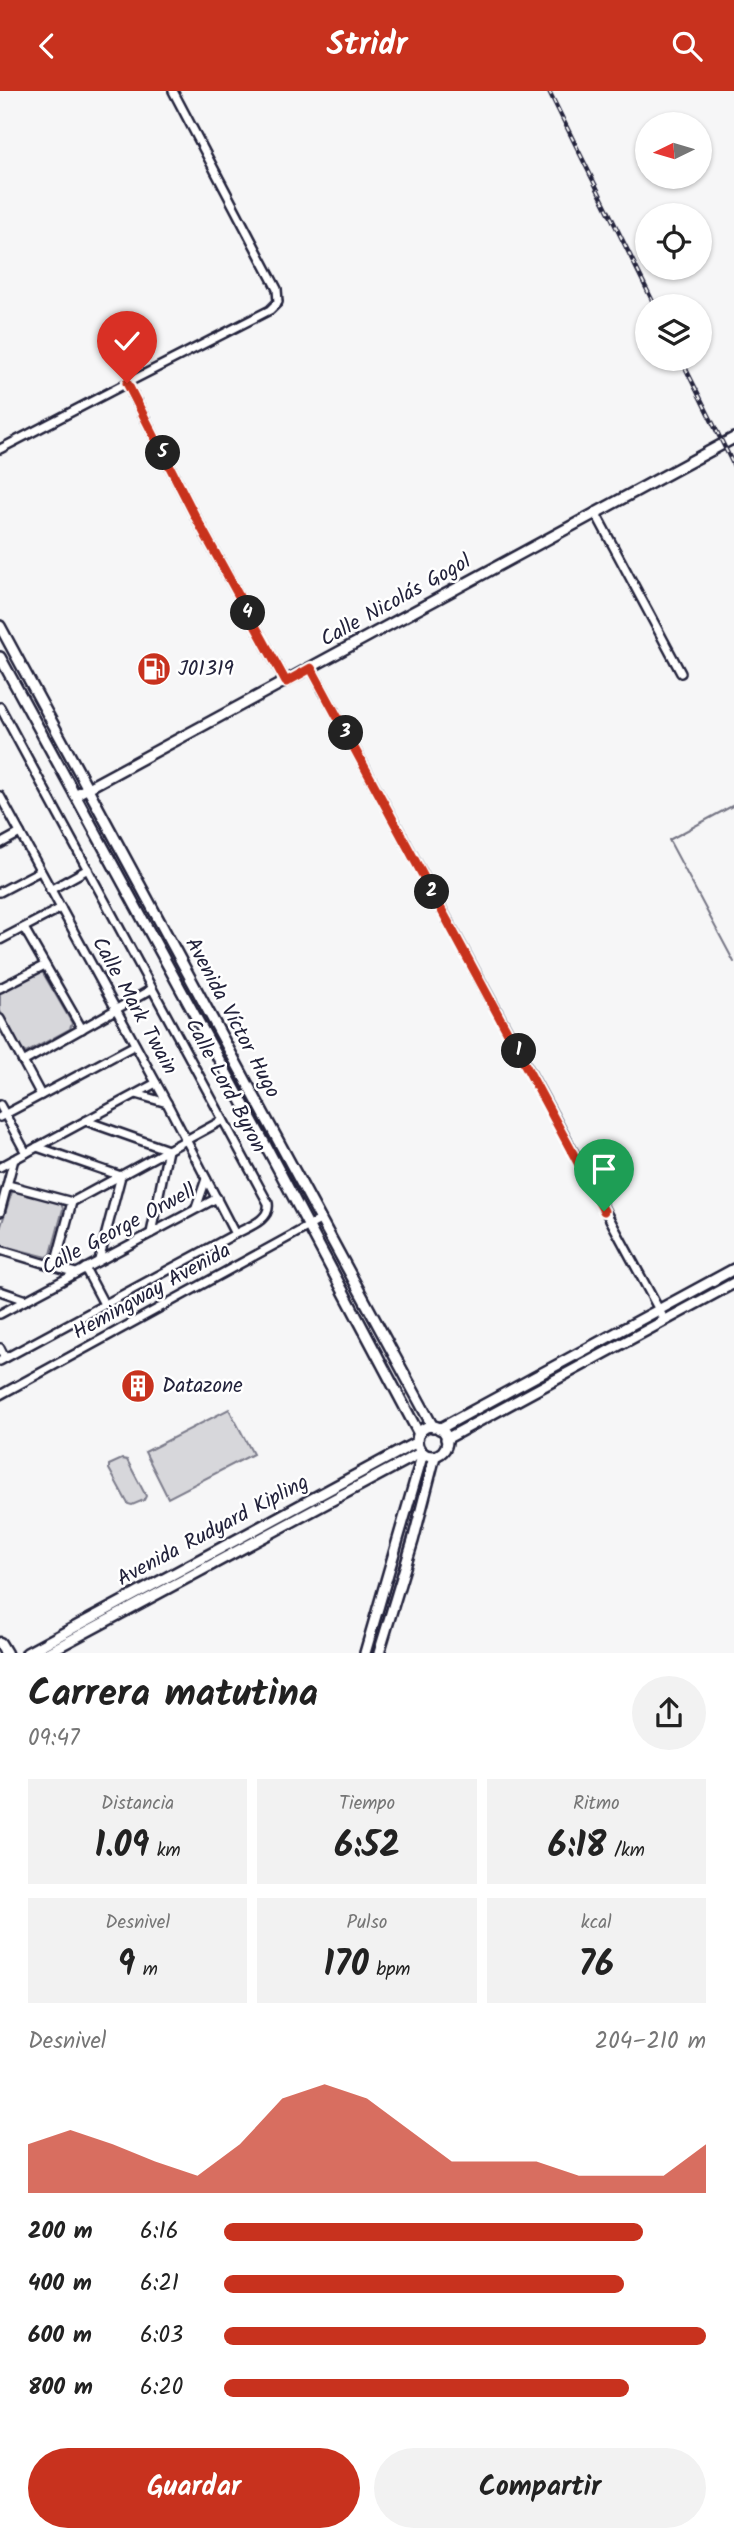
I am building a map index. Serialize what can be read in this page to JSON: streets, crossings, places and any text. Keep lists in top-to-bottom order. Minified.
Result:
{"streets":{"street":["Calle Nicolás Gogol","Calle Mark Twain","Avenida Víctor Hugo","Calle Lord Byron","Calle George Orwell","Hemingway Avenida","Avenida Rudyard Kipling"]},"crossings":[["Calle Nicolás Gogol","Avenida Víctor Hugo"],["Calle Mark Twain","Calle Lord Byron"],["Calle Mark Twain","Calle George Orwell"],["Avenida Víctor Hugo","Hemingway Avenida"],["Avenida Víctor Hugo","Avenida Rudyard Kipling"]],"places":{"fuel station":["J01319"],"building":["Datazone"]},"north":"left","page":{"header":"Stridr","pins":["5","4","3","2","1"],"heading":["Carrera matutina","09:47"],"stats":[["Distancia","1.09 km"],["Tiempo","6:52"],["Ritmo","6:18 /km"],["Desnivel","9 m"],["Pulso","170 bpm"],["kcal","76"]],"chart":["Desnivel","204–210 m"],"list":[{"name":"200 m","note":"6:16"},{"name":"400 m","note":"6:21"},{"name":"600 m","note":"6:03"},{"name":"800 m","note":"6:20"}],"buttons":["Guardar","Compartir"]}}
